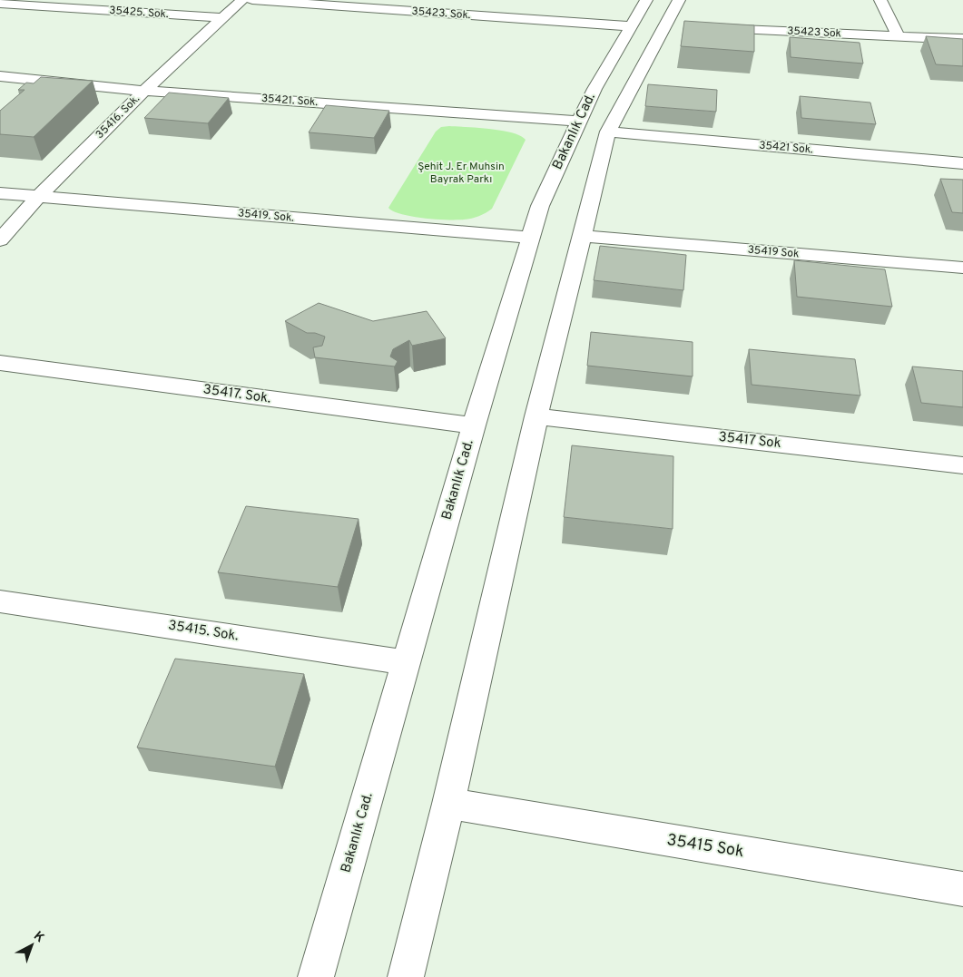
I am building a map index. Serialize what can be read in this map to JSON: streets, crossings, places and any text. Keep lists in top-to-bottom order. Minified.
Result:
{"streets":{"street":["35425. Sok.","35423. Sok.","35423 Sok","35421. Sok.","35416. Sok.","Bakanlık Cad.","35421 Sok.","35419. Sok.","35419 Sok","35417. Sok.","35417 Sok","35415. Sok.","35415 Sok"]},"crossings":[["35425. Sok.","35416. Sok."],["35423. Sok.","Bakanlık Cad."],["35421. Sok.","35416. Sok."],["35421. Sok.","Bakanlık Cad."],["35416. Sok.","35419. Sok."],["Bakanlık Cad.","35419. Sok."],["Bakanlık Cad.","35417. Sok."],["Bakanlık Cad.","35415. Sok."]],"parks":["Şehit J. Er Muhsin Bayrak Parkı"],"north":"top right"}
